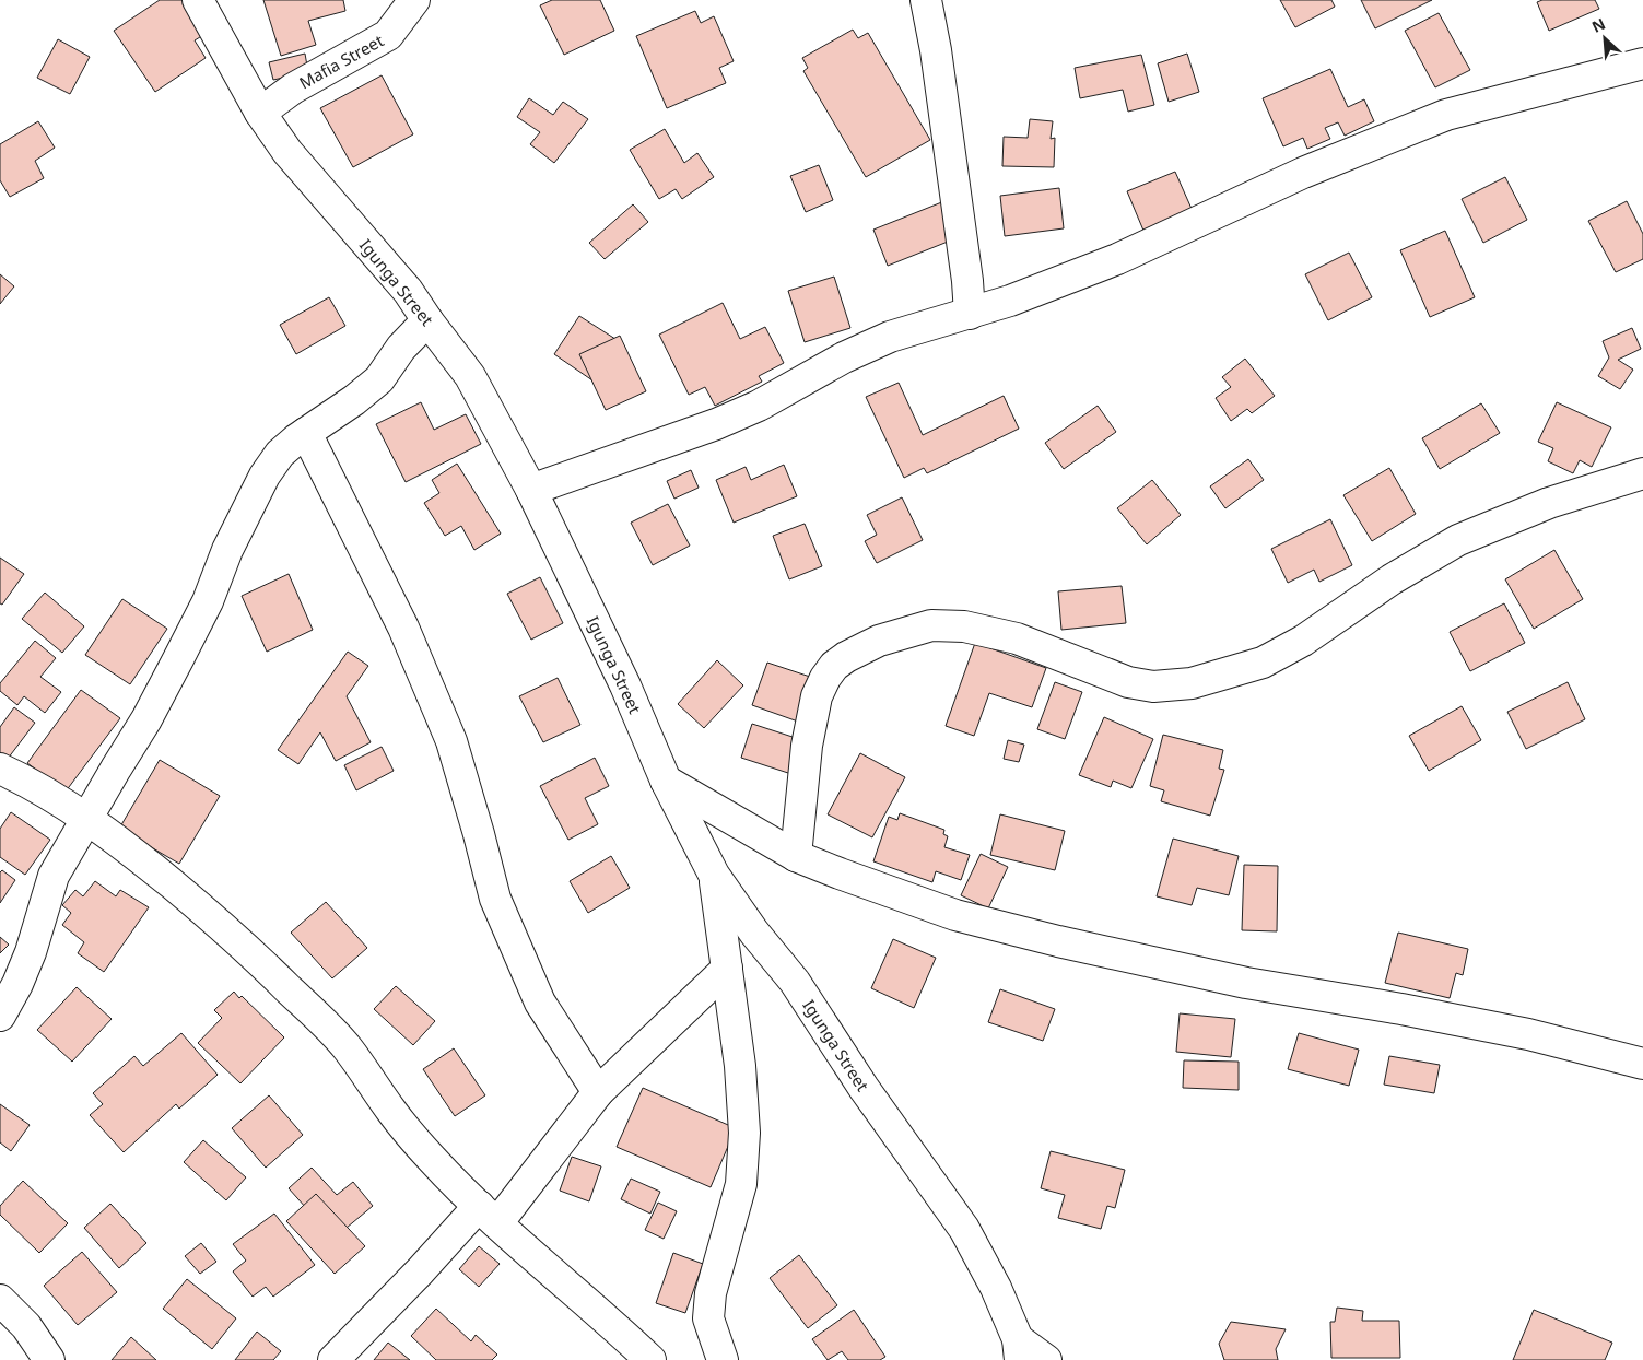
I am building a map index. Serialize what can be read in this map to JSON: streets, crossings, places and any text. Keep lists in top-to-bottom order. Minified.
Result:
{"streets":{"street":["Mafia Street","Igunga Street"]},"crossings":[["Mafia Street","Igunga Street"]],"north":"top left"}
